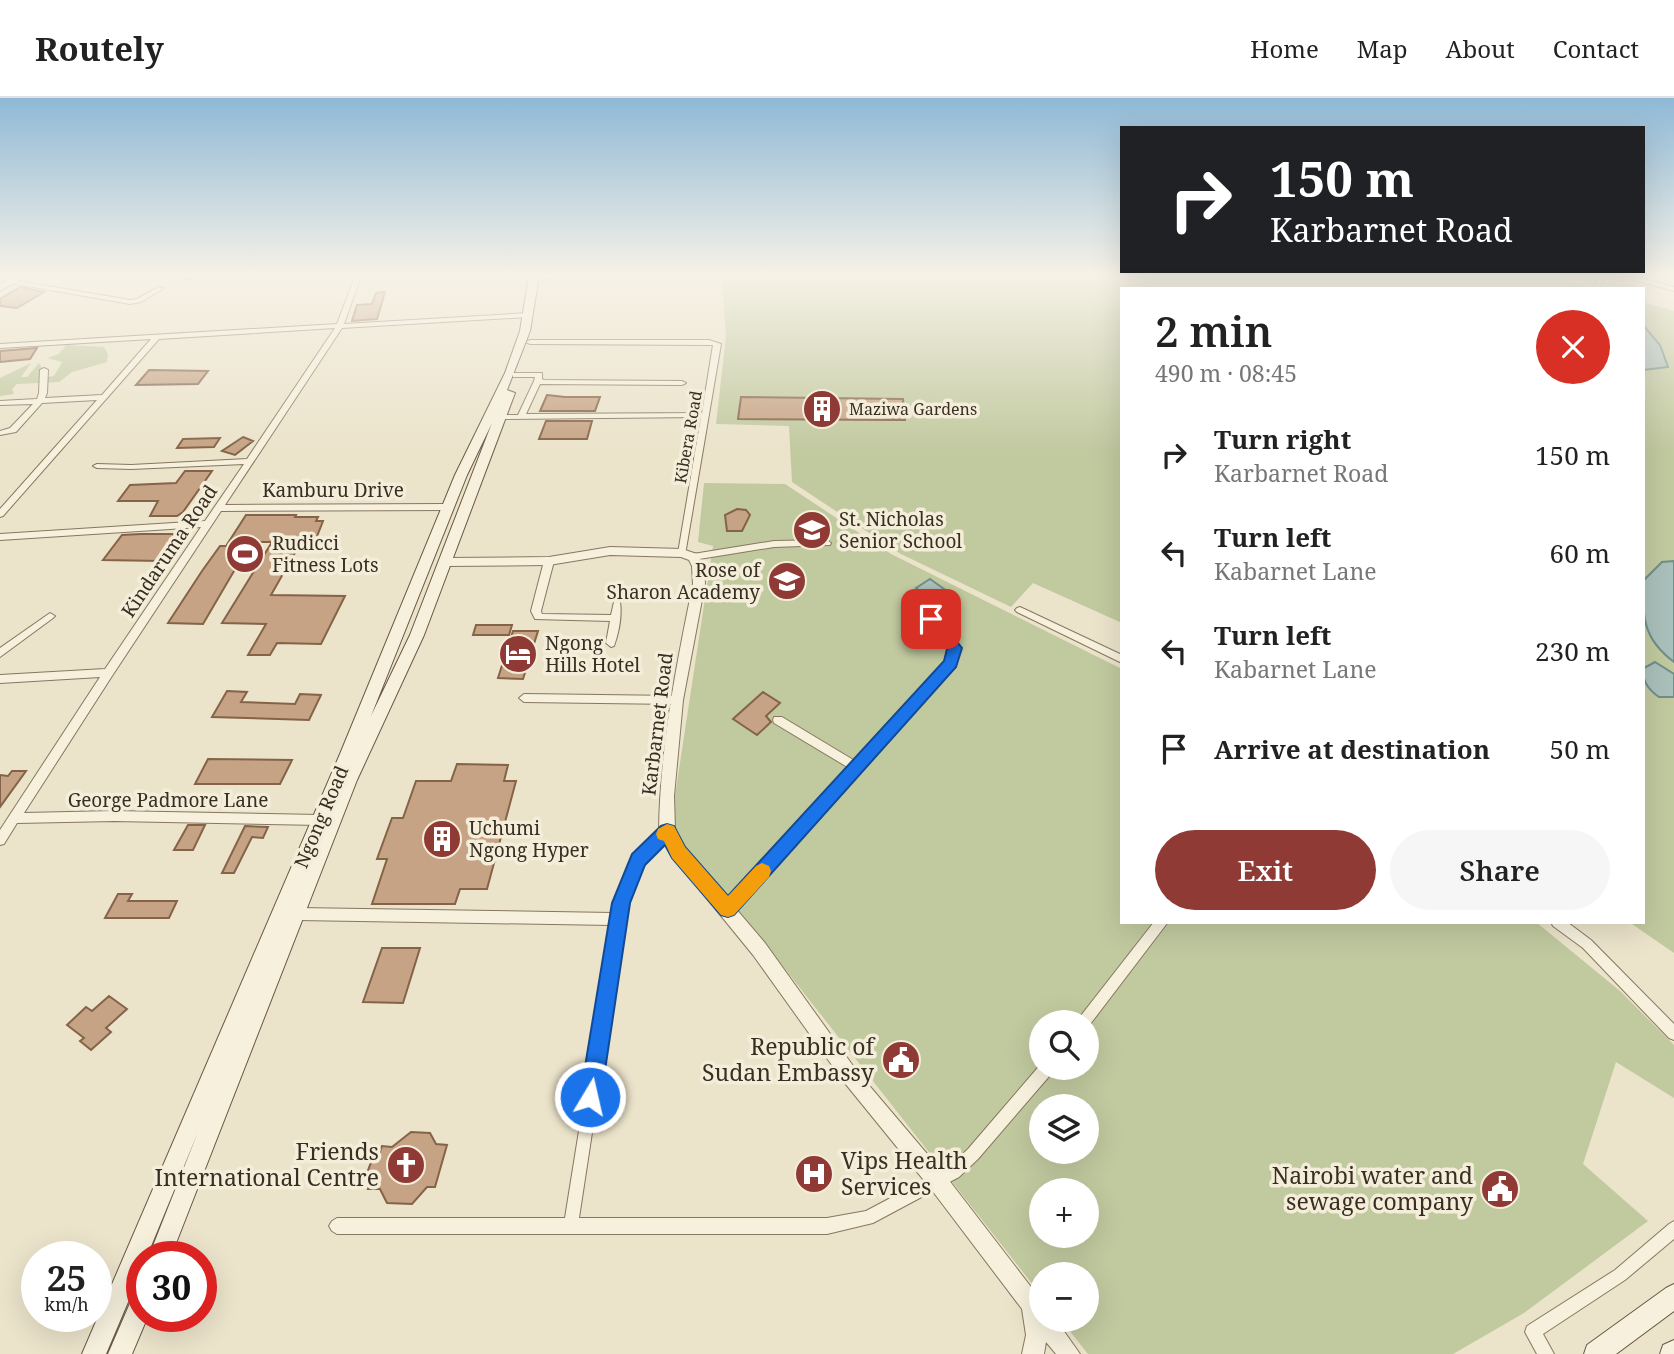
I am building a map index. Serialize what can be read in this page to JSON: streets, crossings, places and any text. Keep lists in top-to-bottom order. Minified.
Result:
{"streets":{"main road":["Ngong Road"],"street":["Kibera Road","Kamburu Drive","Kindaruma Road","Karbarnet Road","George Padmore Lane"]},"crossings":[["Kibera Road","Karbarnet Road"],["Kibera Road","Ngong Road"],["Kamburu Drive","Kindaruma Road"],["Kamburu Drive","Ngong Road"],["Kindaruma Road","George Padmore Lane"],["George Padmore Lane","Ngong Road"]],"places":{"building":["Maziwa Gardens","Uchumi Ngong Hyper"],"school or university":["St. Nicholas Senior School","Rose of Sharon Academy"],"sports":["Rudicci Fitness Lots"],"hotel":["Ngong Hills Hotel"],"public building":["Republic of Sudan Embassy","Nairobi water and sewage company"],"church":["Friends International Centre"],"hospital":["Vips Health Services"]},"page":{"header":"Routely","nav":["Home","Map","About","Contact"],"turn":["150 m","Karbarnet Road"],"heading":["2 min","490 m · 08:45"],"list":[{"name":"Turn right","note":"Karbarnet Road","value":"150 m"},{"name":"Turn left","note":"Kabarnet Lane","value":"60 m"},{"name":"Turn left","note":"Kabarnet Lane","value":"230 m"},{"name":"Arrive at destination","value":"50 m"}],"buttons":["Exit","Share"],"map_buttons":["+","−"],"speed":"25 km/h","limit":"30"}}
